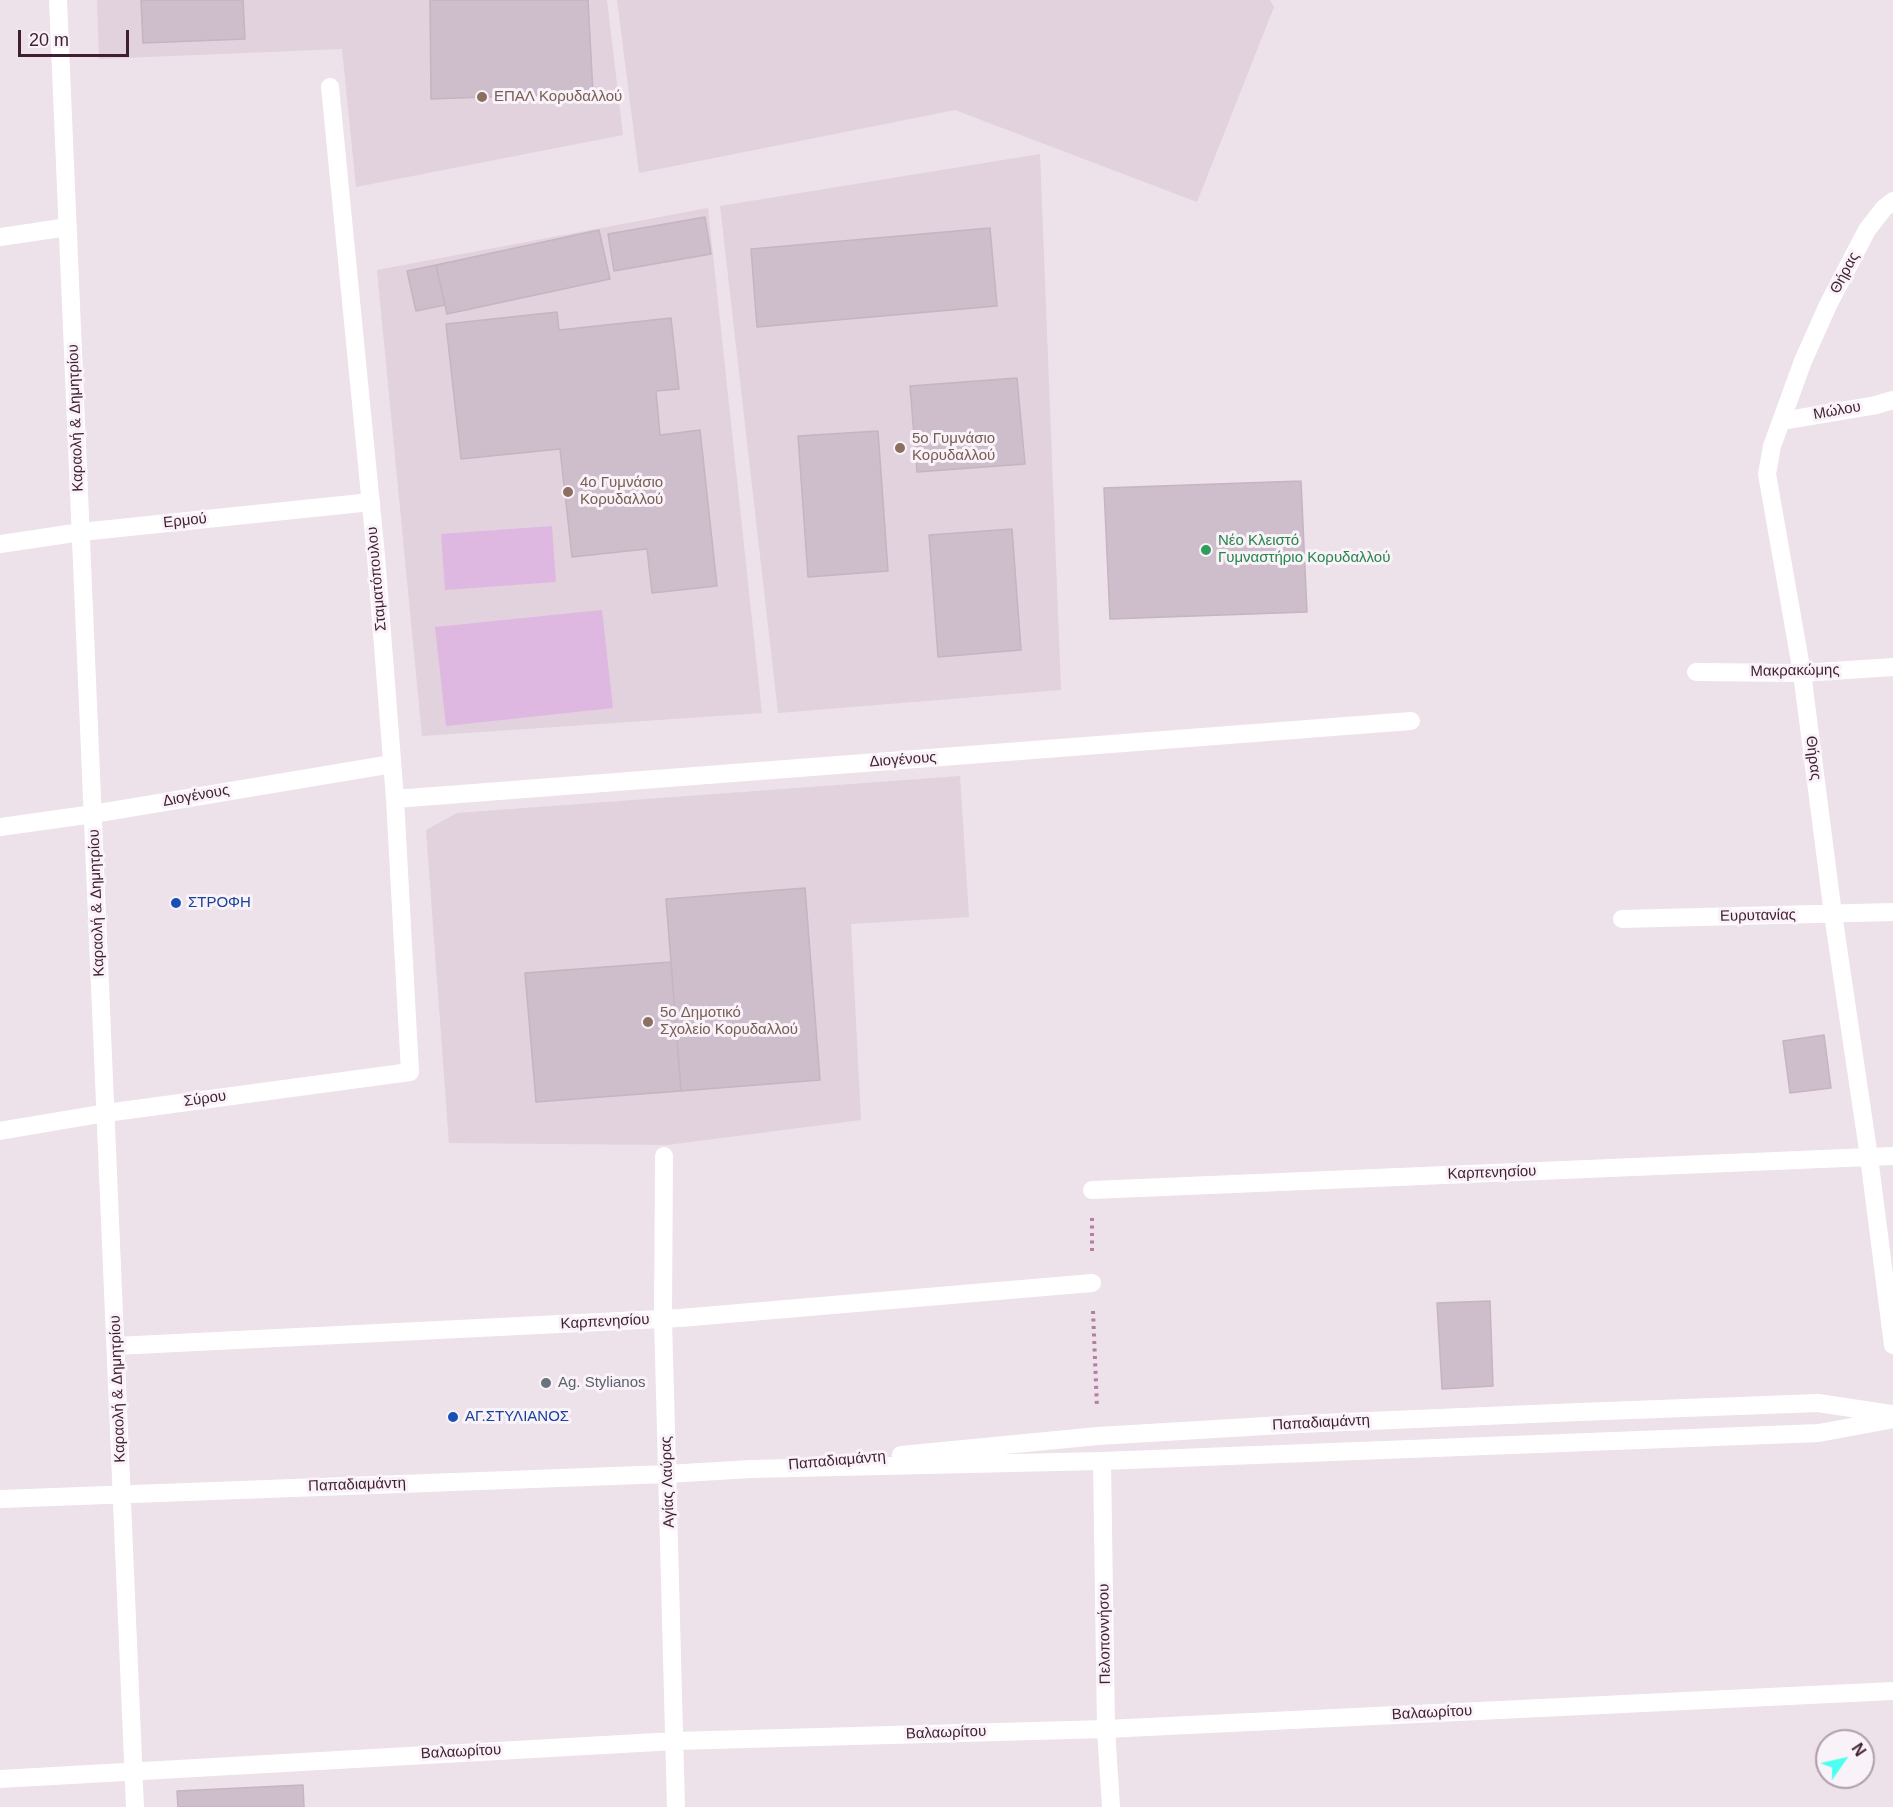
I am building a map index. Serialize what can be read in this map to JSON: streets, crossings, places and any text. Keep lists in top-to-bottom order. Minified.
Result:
{"streets":{"street":["Θήρας","Μώλου","Καραολή & Δημητρίου","Ερμού","Σταματόπουλου","Μακρακώμης","Διογένους","Ευρυτανίας","Σύρου","Καρπενησίου","Παπαδιαμάντη","Αγίας Λαύρας","Πελοποννήσου","Βαλαωρίτου"]},"crossings":[["Θήρας","Μώλου"],["Θήρας","Μακρακώμης"],["Θήρας","Ευρυτανίας"],["Θήρας","Καρπενησίου"],["Καραολή & Δημητρίου","Ερμού"],["Καραολή & Δημητρίου","Διογένους"],["Καραολή & Δημητρίου","Σύρου"],["Καραολή & Δημητρίου","Καρπενησίου"],["Καραολή & Δημητρίου","Παπαδιαμάντη"],["Καραολή & Δημητρίου","Βαλαωρίτου"],["Ερμού","Σταματόπουλου"],["Σταματόπουλου","Διογένους"],["Σταματόπουλου","Σύρου"],["Καρπενησίου","Αγίας Λαύρας"],["Παπαδιαμάντη","Αγίας Λαύρας"],["Παπαδιαμάντη","Πελοποννήσου"],["Αγίας Λαύρας","Βαλαωρίτου"],["Πελοποννήσου","Βαλαωρίτου"]],"places":["ΕΠΑΛ Κορυδαλλού","5ο Γυμνάσιο Κορυδαλλού","4ο Γυμνάσιο Κορυδαλλού","Νέο Κλειστό Γυμναστήριο Κορυδαλλού","ΣΤΡΟΦΗ","5ο Δημοτικό Σχολείο Κορυδαλλού","Ag. Stylianos","ΑΓ.ΣΤΥΛΙΑΝΟΣ"],"scale_bar":"20 m","north":"top right"}
